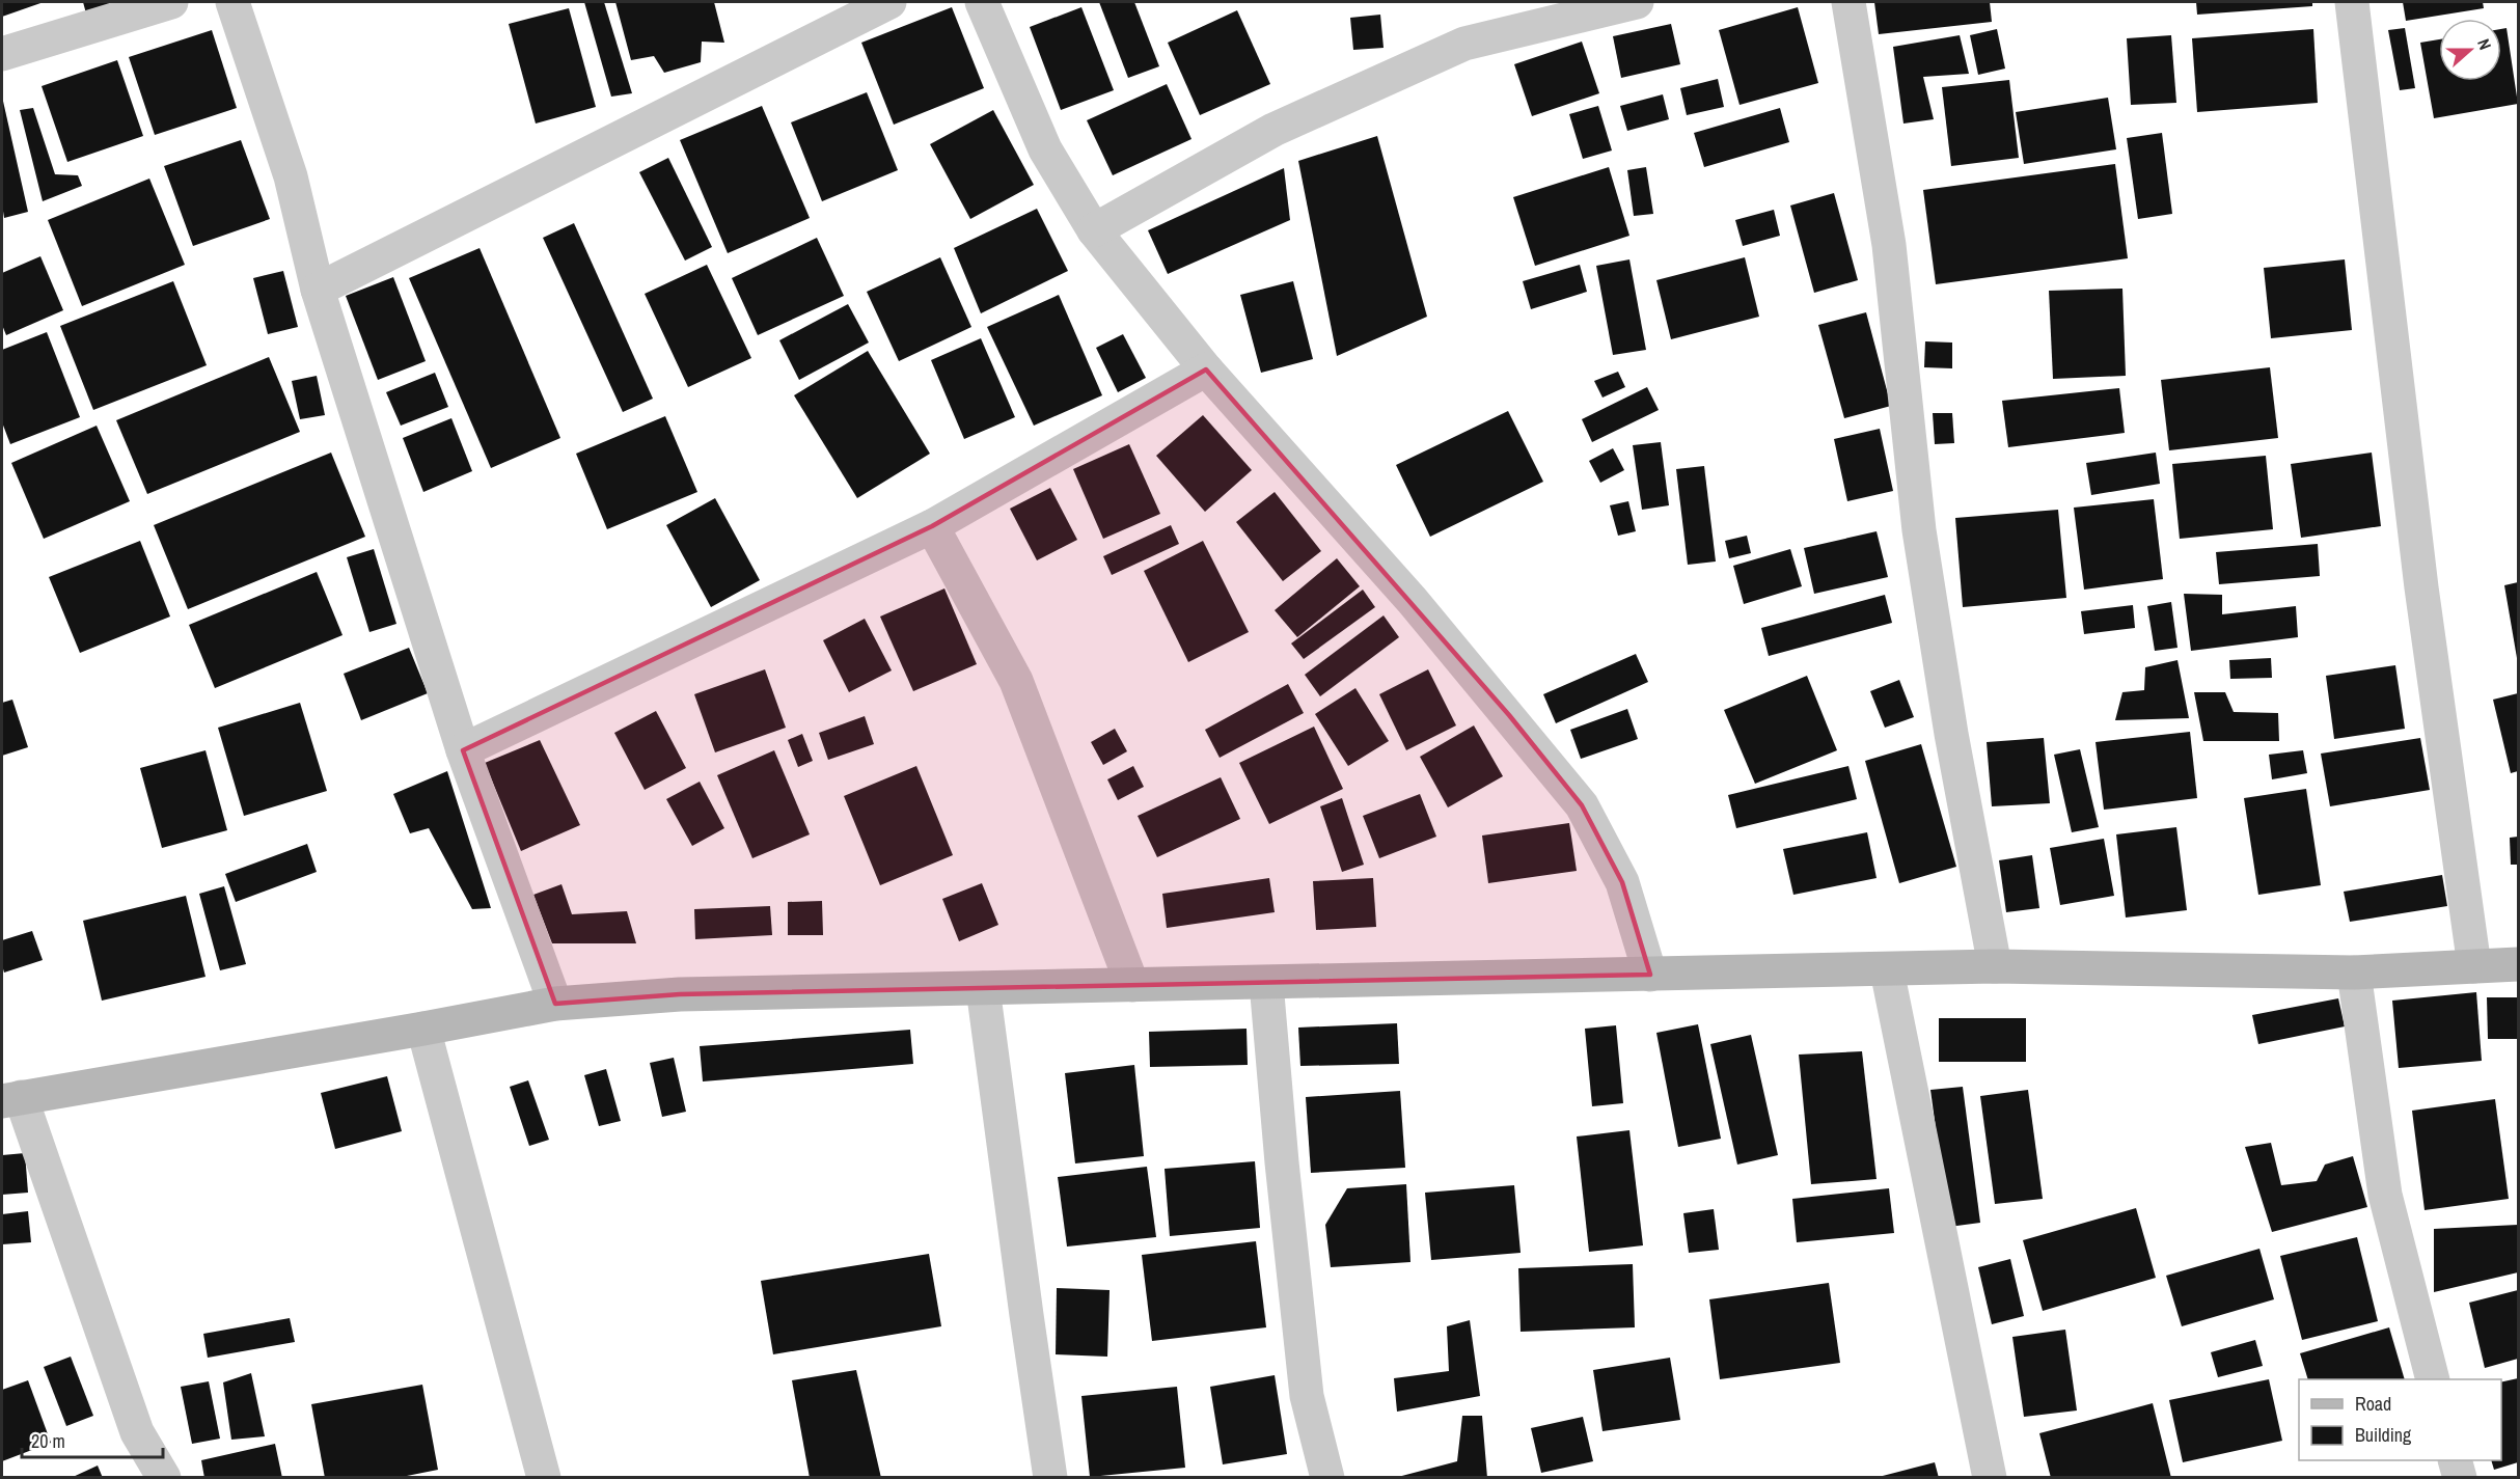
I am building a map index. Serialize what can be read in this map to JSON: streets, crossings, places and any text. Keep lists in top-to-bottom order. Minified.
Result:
{"legend":["Road","Building"],"scale_bar":"20 m","north":"right"}
